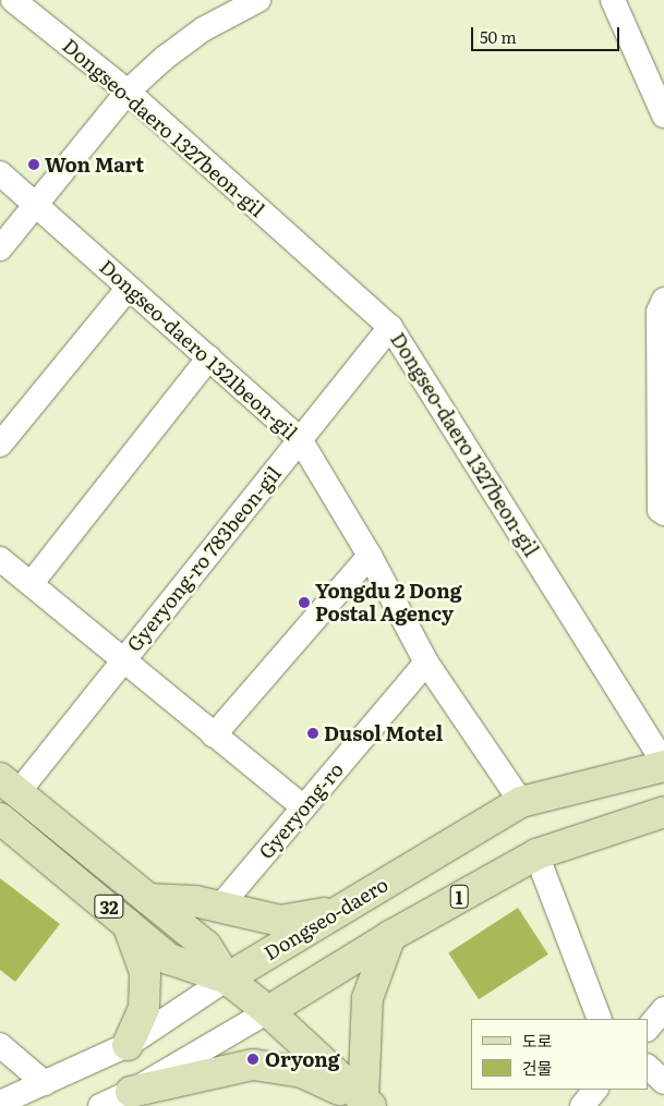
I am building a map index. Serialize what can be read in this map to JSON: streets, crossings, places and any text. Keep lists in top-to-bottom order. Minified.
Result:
{"streets":{"main road":["1","32","Dongseo-daero"],"street":["Dongseo-daero 1327beon-gil","Dongseo-daero 1321beon-gil","Gyeryong-ro 783beon-gil","Gyeryong-ro"]},"crossings":[["Dongseo-daero 1327beon-gil","Gyeryong-ro 783beon-gil"],["Dongseo-daero 1327beon-gil","Dongseo-daero"],["Dongseo-daero 1321beon-gil","Gyeryong-ro 783beon-gil"],["Dongseo-daero 1321beon-gil","Gyeryong-ro"],["Dongseo-daero 1321beon-gil","Dongseo-daero"],["Gyeryong-ro 783beon-gil","32"],["1","32"],["32","Dongseo-daero"]],"places":["Won Mart","Yongdu 2 Dong Postal Agency","Dusol Motel","Oryong"],"legend":["도로","건물"],"scale_bar":"50 m"}
